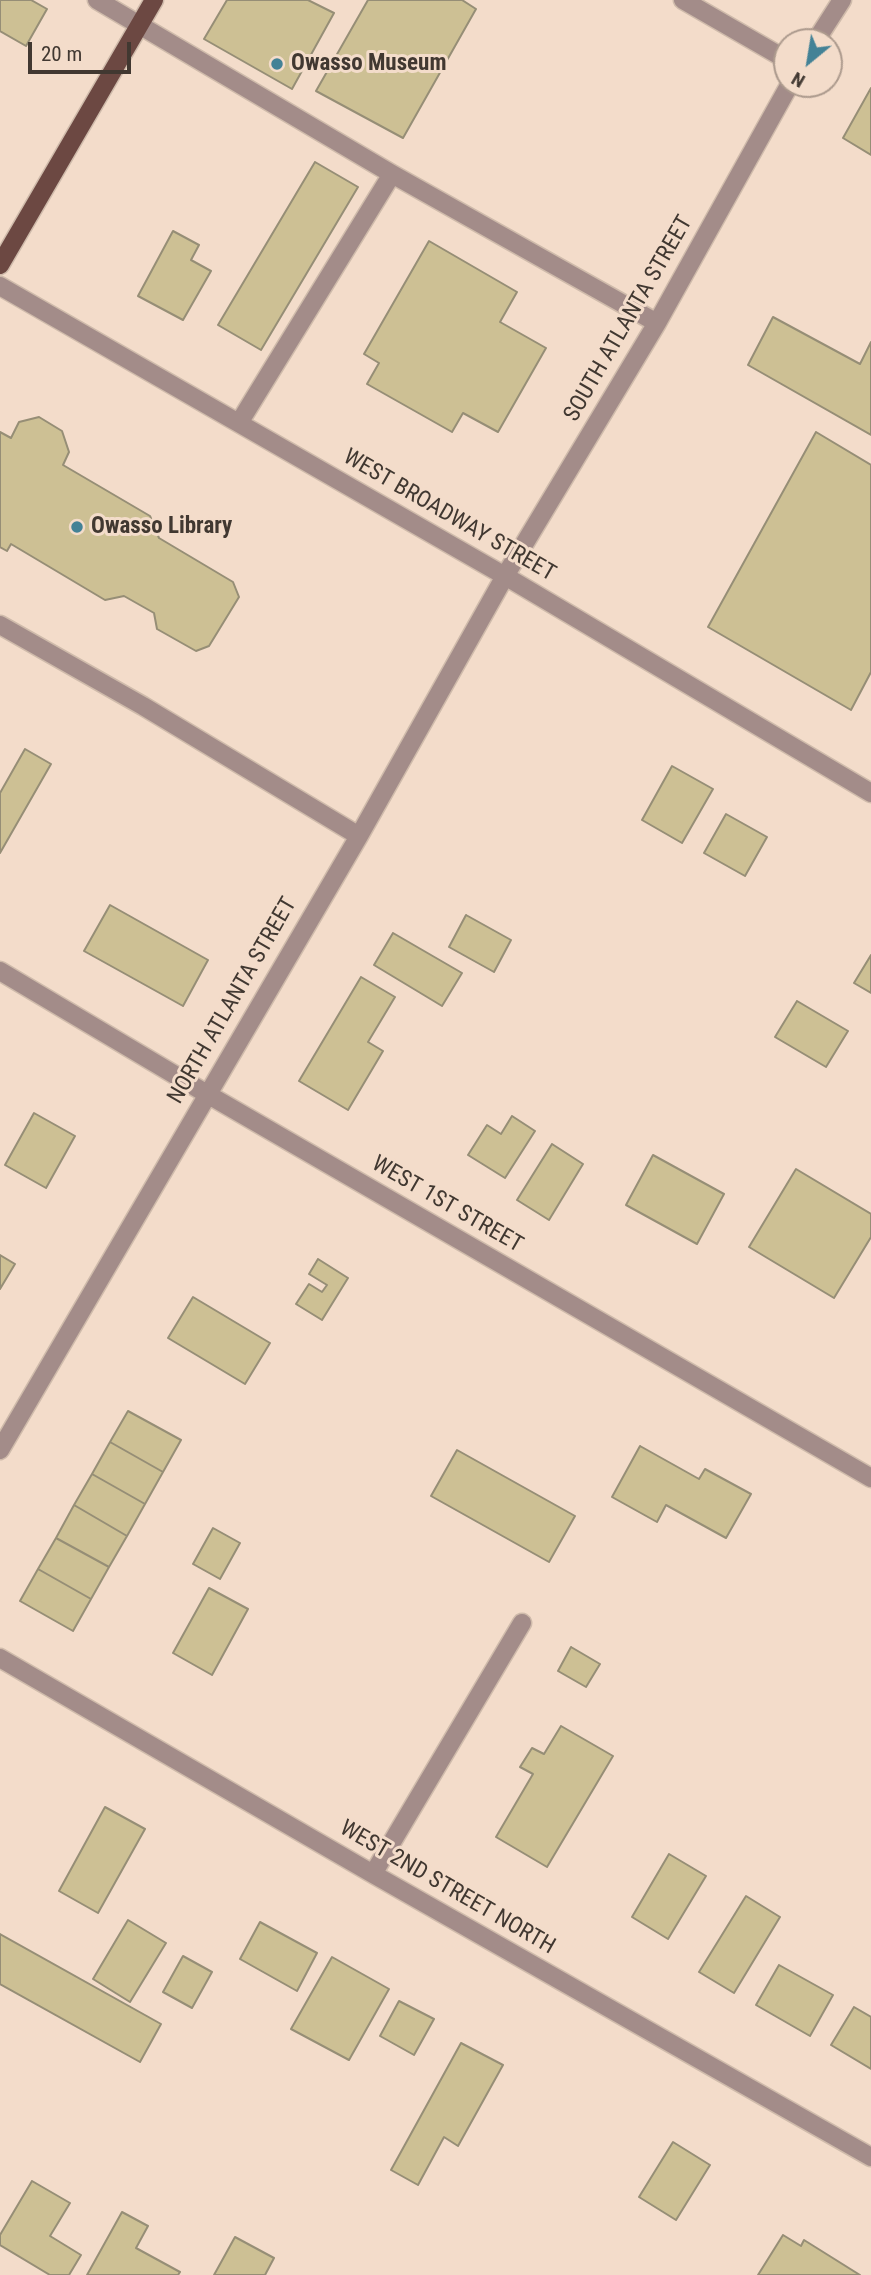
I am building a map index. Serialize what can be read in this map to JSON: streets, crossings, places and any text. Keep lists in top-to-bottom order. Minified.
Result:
{"streets":{"street":["SOUTH ATLANTA STREET","WEST BROADWAY STREET","NORTH ATLANTA STREET","WEST 1ST STREET","WEST 2ND STREET NORTH"]},"crossings":[["SOUTH ATLANTA STREET","WEST BROADWAY STREET"],["SOUTH ATLANTA STREET","NORTH ATLANTA STREET"],["WEST BROADWAY STREET","NORTH ATLANTA STREET"],["NORTH ATLANTA STREET","WEST 1ST STREET"]],"places":["Owasso Museum","Owasso Library"],"scale_bar":"20 m","north":"bottom left"}
